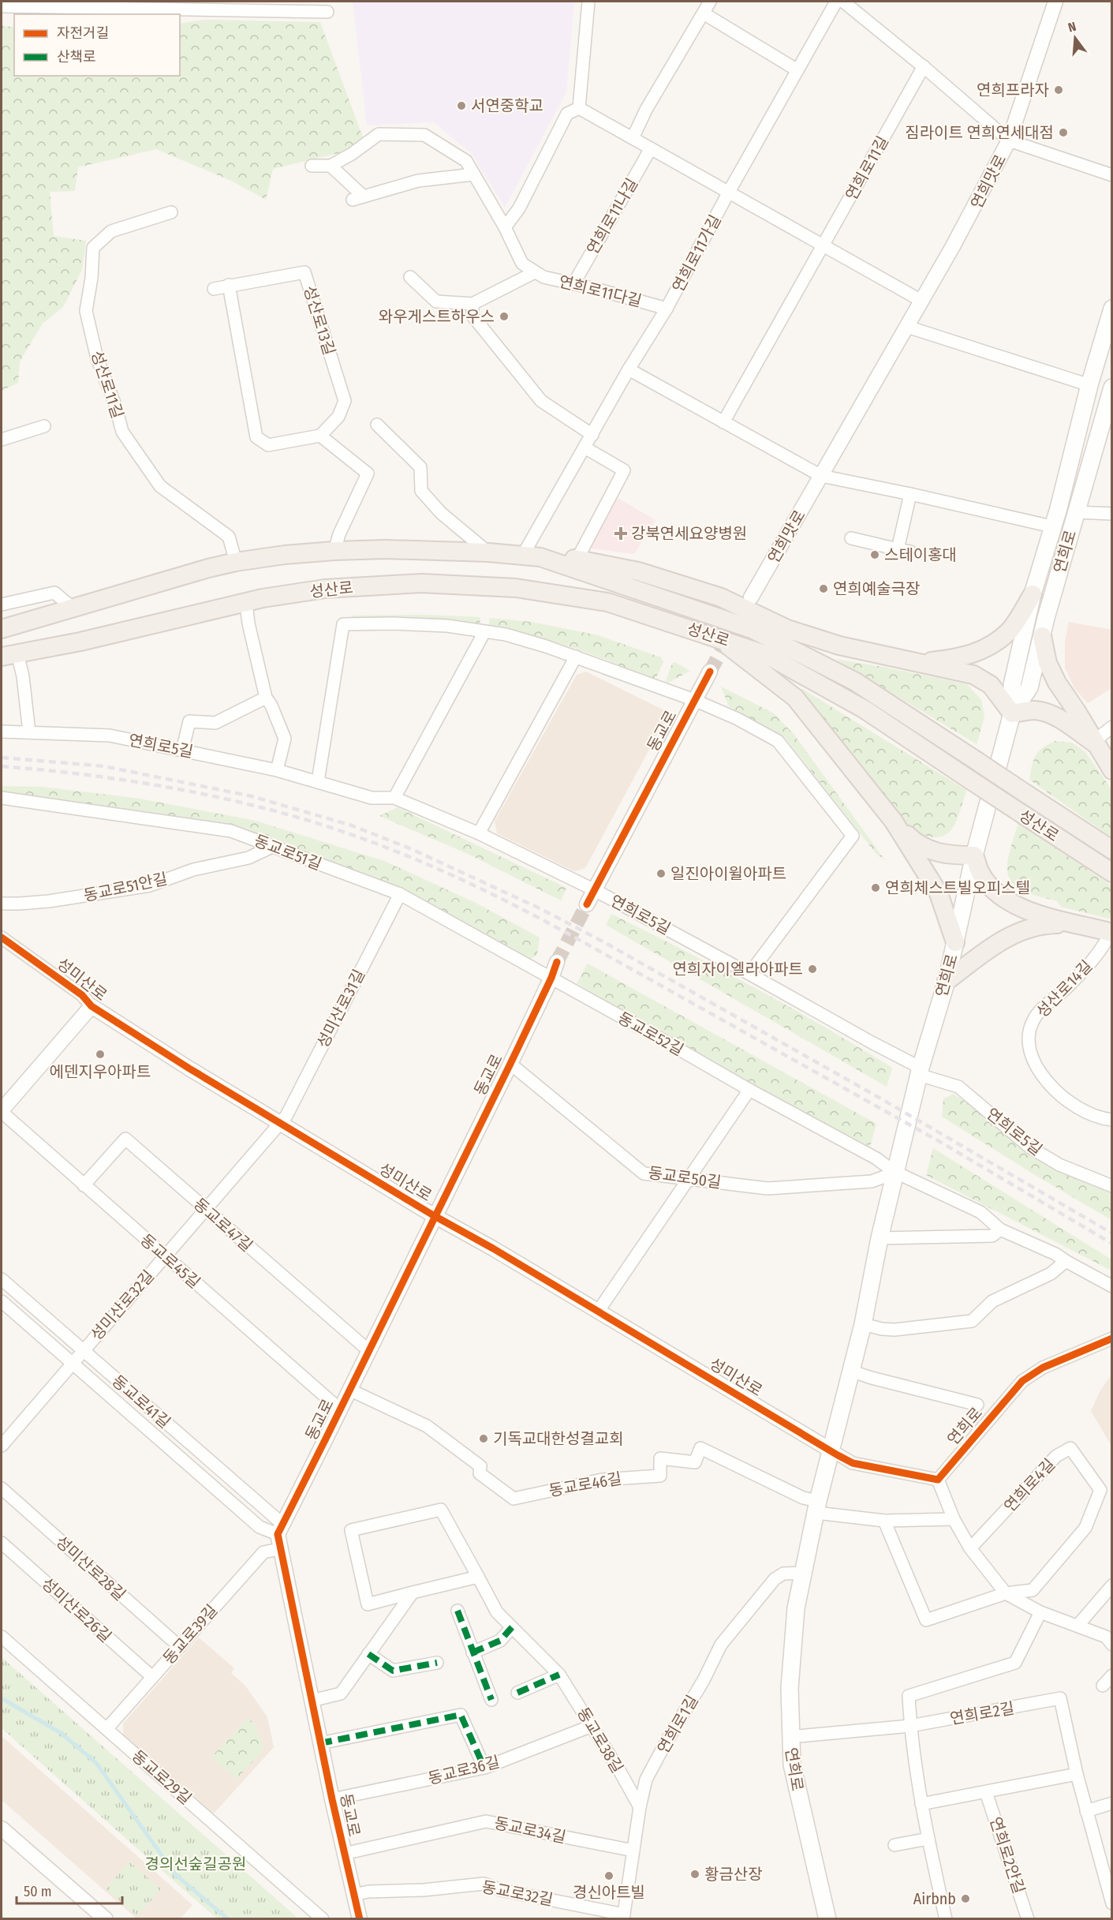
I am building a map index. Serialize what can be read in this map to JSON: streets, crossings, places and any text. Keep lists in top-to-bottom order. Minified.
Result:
{"streets":{"main road":["연희로","성산로"],"street":["연희로11길","연희맛로","연희로11나길","연희로11가길","연희로11다길","성산로13길","성산로11길","동교로","연희로5길","동교로51길","동교로51안길","성미산로","성산로14길","성미산로31길","동교로52길","동교로50길","동교로47길","동교로45길","성미산로32길","동교로41길","동교로46길","연희로4길","성미산로28길","성미산로26길","동교로39길","연희로2길","연희로1길","동교로38길","동교로36길","동교로29길","동교로34길","연희로2안길","동교로32길"]},"crossings":[["연희맛로","연희로"],["연희로11나길","연희로11다길"],["연희로11가길","연희로11다길"],["연희로11가길","성산로"],["성산로11길","성산로"],["연희로","연희로5길"],["연희로","성미산로"],["연희로","동교로52길"],["연희로","동교로50길"],["연희로","동교로46길"],["연희로","연희로2길"],["연희로","연희로1길"],["성산로","연희로5길"],["동교로","연희로5길"],["동교로","동교로51길"],["동교로","성미산로"],["동교로","동교로52길"],["동교로","동교로50길"],["동교로","동교로47길"],["동교로","동교로45길"],["동교로","동교로41길"],["동교로","동교로46길"],["동교로","동교로39길"],["동교로","동교로36길"],["동교로","동교로34길"],["동교로","동교로32길"],["동교로51길","동교로51안길"],["동교로51길","성미산로31길"],["동교로51길","동교로52길"],["성미산로","성미산로31길"],["성미산로","동교로45길"],["성미산로","성미산로32길"],["성미산로31길","성미산로32길"],["동교로52길","동교로50길"],["동교로47길","동교로45길"],["동교로47길","성미산로32길"],["동교로45길","성미산로32길"],["성미산로32길","동교로41길"],["성미산로28길","동교로39길"],["성미산로26길","동교로39길"],["동교로39길","동교로29길"],["연희로1길","동교로38길"],["연희로1길","동교로34길"],["연희로1길","동교로32길"],["동교로38길","동교로36길"]],"parks":["경의선숲길공원"],"places":{"other":["연희프라자","서연중학교","짐라이트 연희연세대점","와우게스트하우스","스테이홍대","연희예술극장","일진아이윌아파트","연희체스트빌오피스텔","연희자이엘라아파트","에덴지우아파트","기독교대한성결교회","황금산장","경신아트빌","Airbnb"],"health":["강북연세요양병원"]},"legend":["자전거길","산책로"],"scale_bar":"50 m","north":"top"}
